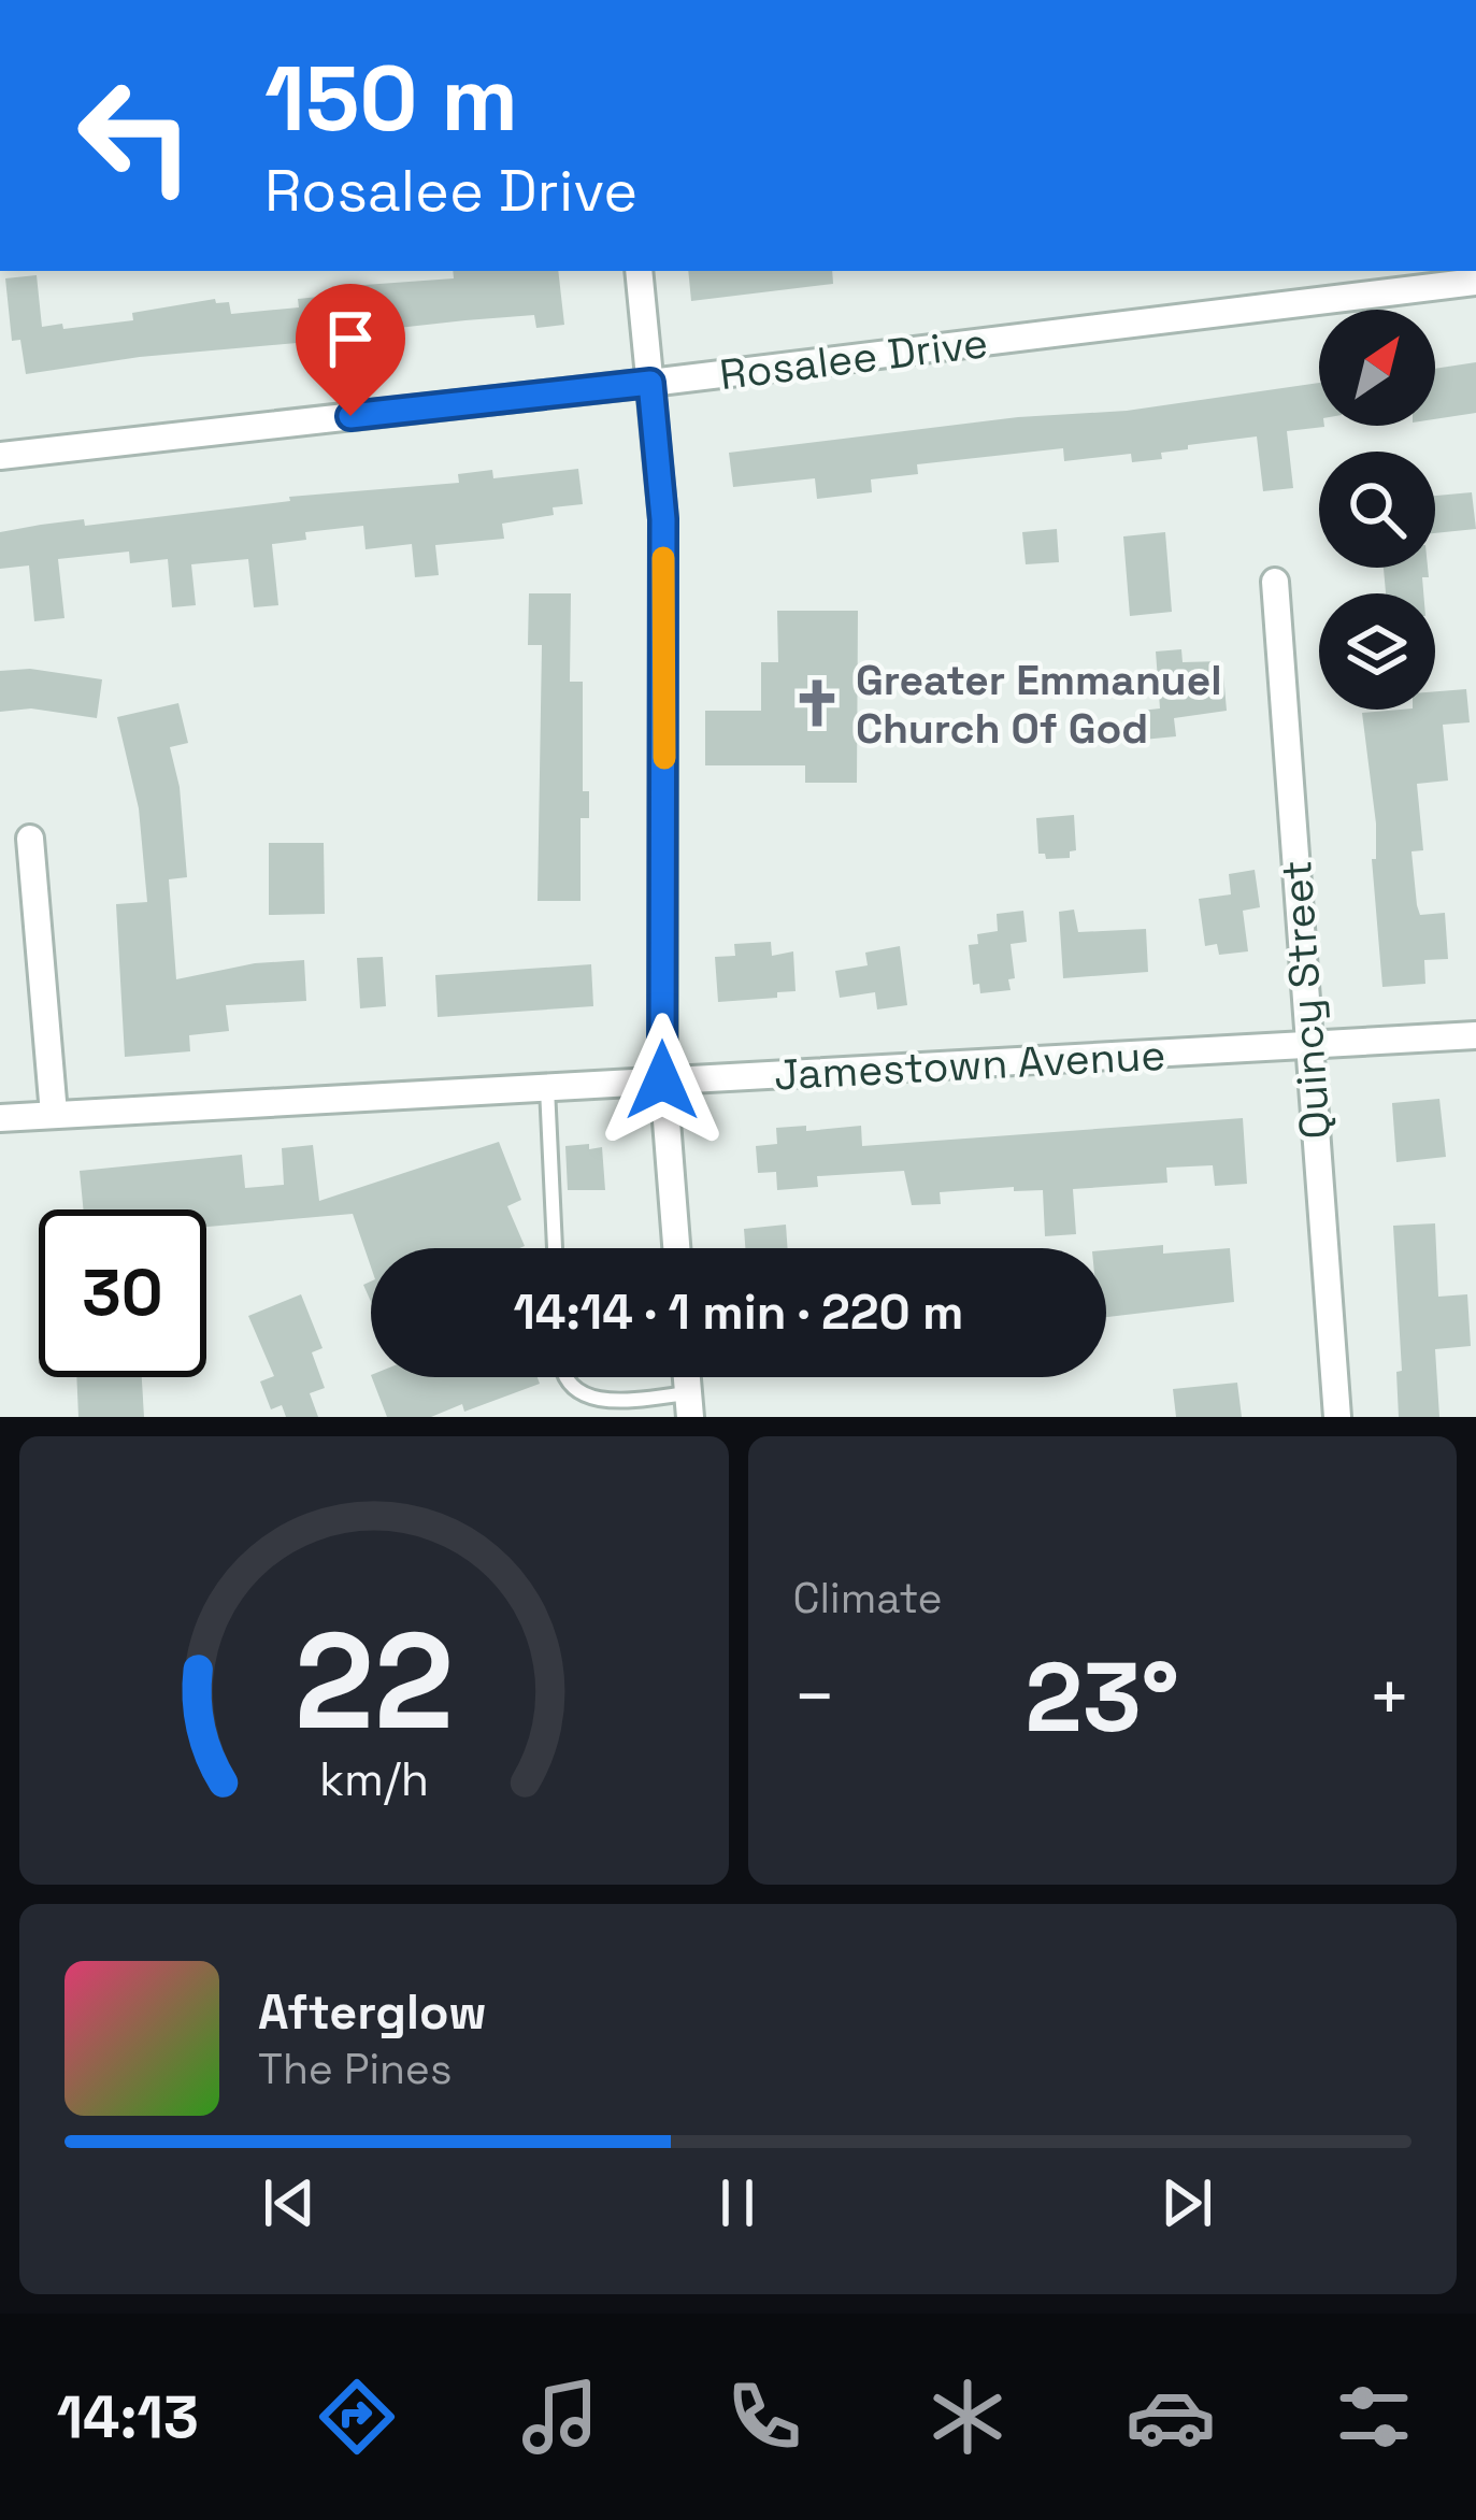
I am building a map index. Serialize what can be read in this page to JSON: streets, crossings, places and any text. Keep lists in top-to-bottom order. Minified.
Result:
{"streets":{"street":["Rosalee Drive","Quincy Street","Jamestown Avenue"]},"crossings":[["Quincy Street","Jamestown Avenue"]],"places":{"church":["Greater Emmanuel Church Of God"]},"north":"top right","page":{"turn":["150 m","Rosalee Drive"],"limit":"30","trip":"14:14 · 1 min · 220 m","tile":"Climate","heat":["−","23°","+"],"song":["Afterglow","The Pines"],"tabs":"14:13","gauge":["22","km/h"]}}
